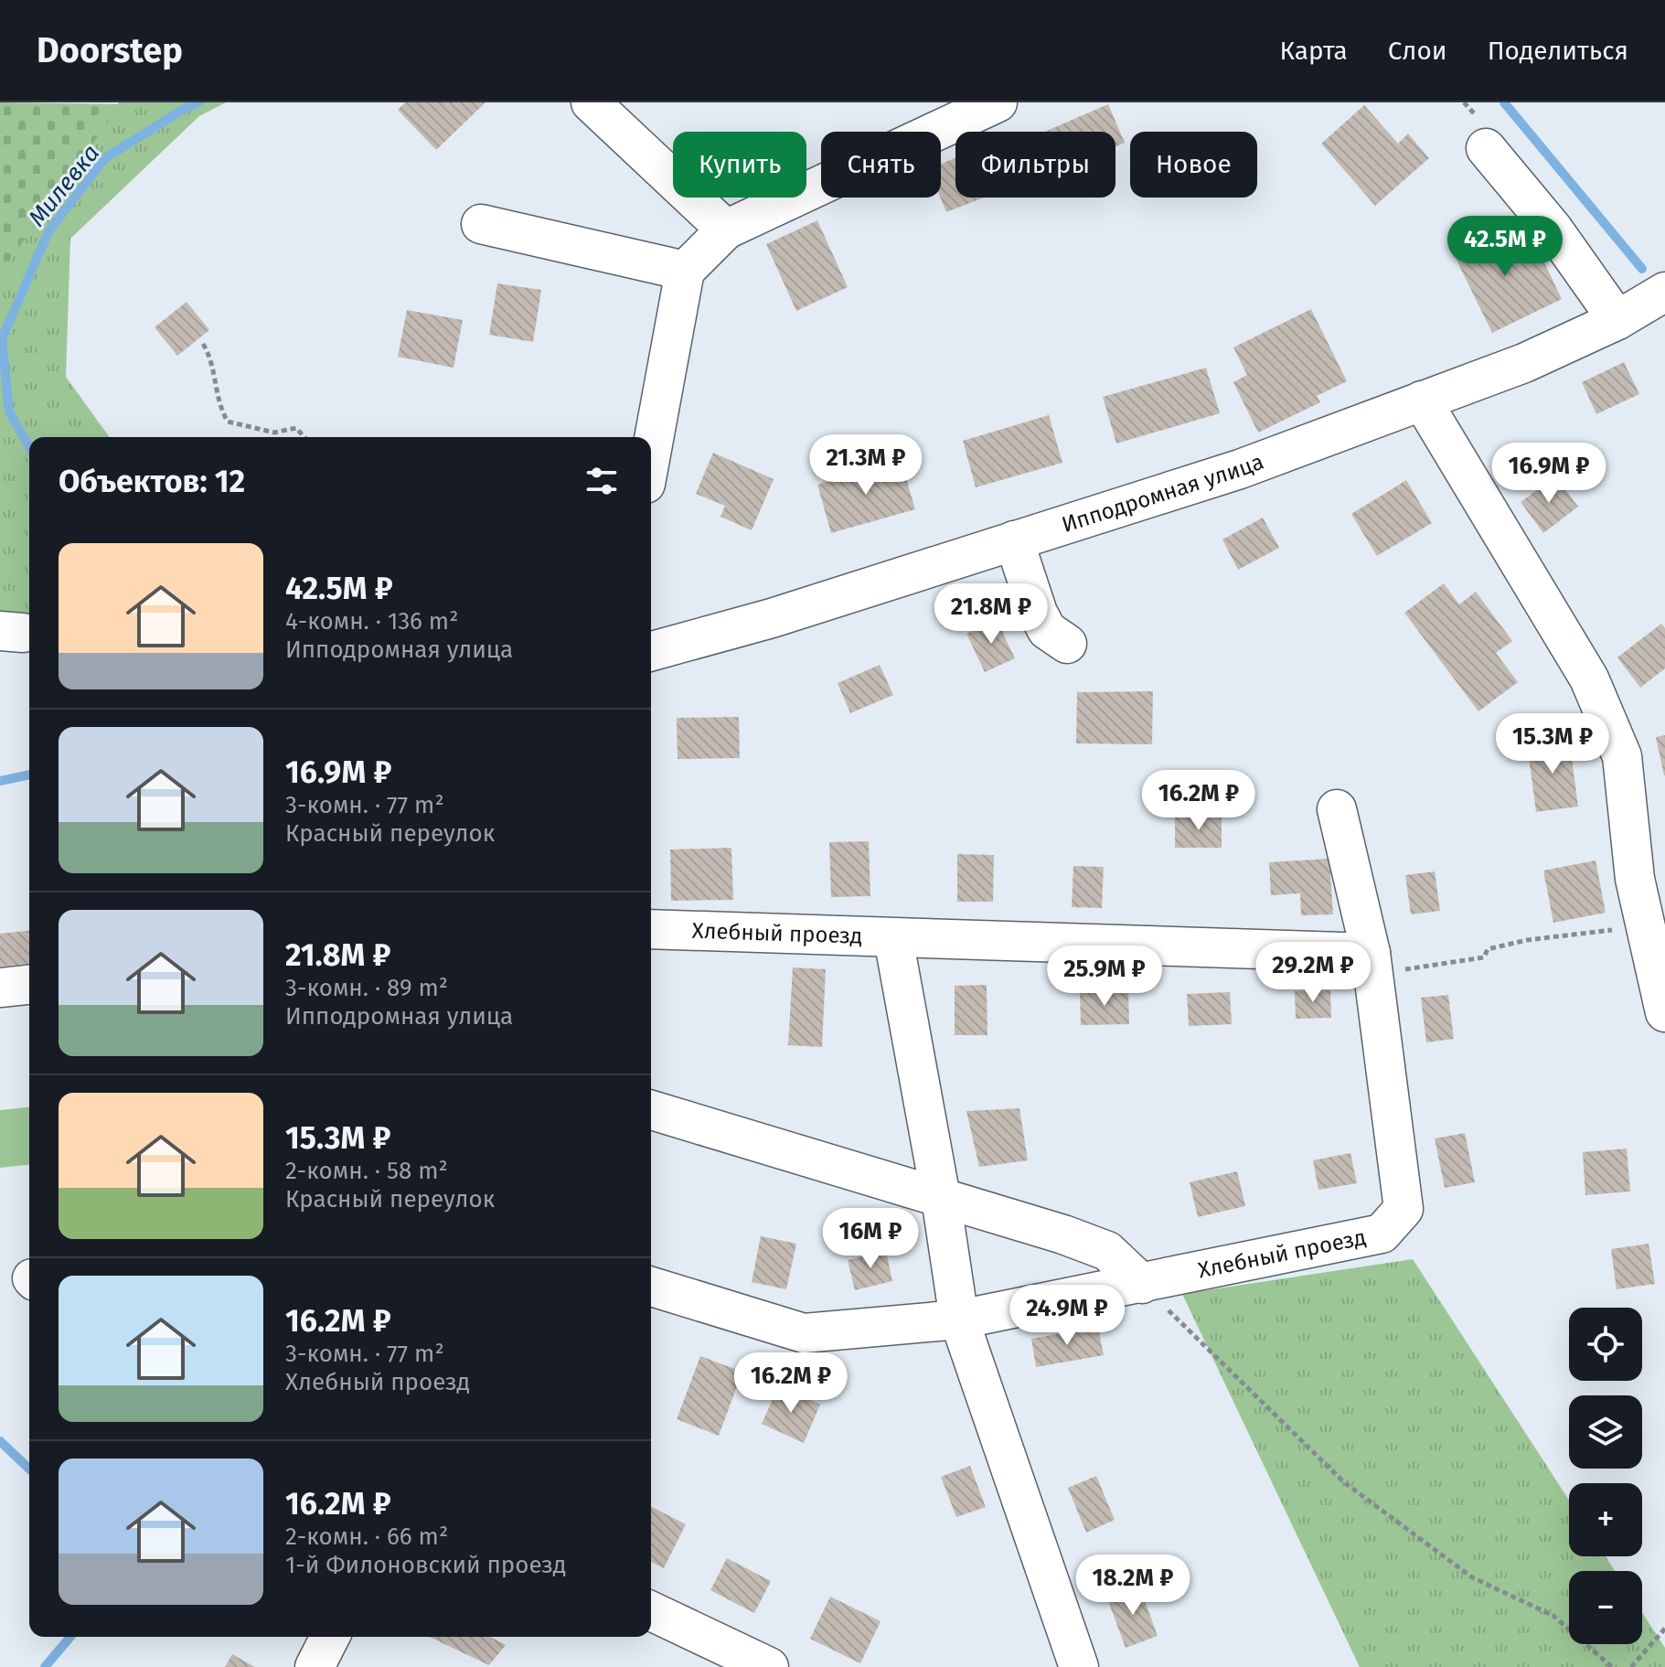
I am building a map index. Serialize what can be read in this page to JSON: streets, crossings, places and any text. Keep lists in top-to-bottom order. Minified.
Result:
{"streets":{"street":["Ипподромная улица","Хлебный проезд"]},"water":["Милевка"],"page":{"header":"Doorstep","nav":["Карта","Слои","Поделиться"],"chip":["Купить","Снять","Фильтры","Новое"],"price":["42.5M ₽","21.3M ₽","16.9M ₽","21.8M ₽","15.3M ₽","16.2M ₽","29.2M ₽","25.9M ₽","16M ₽","24.9M ₽","16.2M ₽","18.2M ₽"],"heading":"Объектов: 12","list":[{"name":"42.5M ₽","note":"4-комн. · 136 m² · Ипподромная улица"},{"name":"16.9M ₽","note":"3-комн. · 77 m² · Красный переулок"},{"name":"21.8M ₽","note":"3-комн. · 89 m² · Ипподромная улица"},{"name":"15.3M ₽","note":"2-комн. · 58 m² · Красный переулок"},{"name":"16.2M ₽","note":"3-комн. · 77 m² · Хлебный проезд"},{"name":"16.2M ₽","note":"2-комн. · 66 m² · 1-й Филоновский проезд"}],"map_buttons":["+","−"]}}
